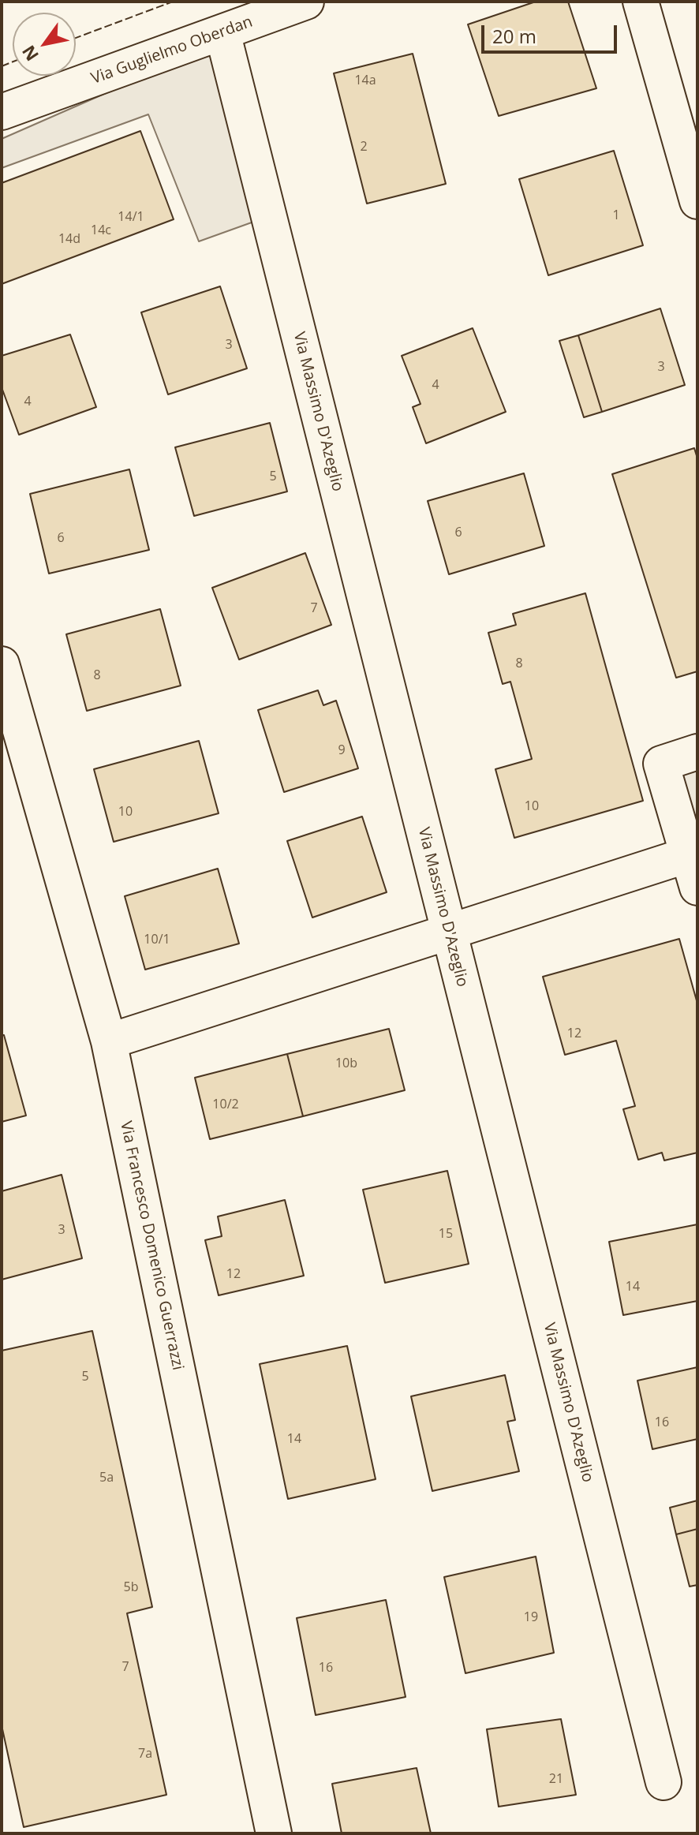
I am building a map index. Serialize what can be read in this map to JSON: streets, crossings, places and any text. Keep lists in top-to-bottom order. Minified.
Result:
{"streets":{"street":["Via Guglielmo Oberdan","Via Massimo D'Azeglio","Via Francesco Domenico Guerrazzi"]},"crossings":[["Via Guglielmo Oberdan","Via Massimo D'Azeglio"]],"house_numbers":["14a","2","1","14/1","14c","14d","3","3","4","4","5","6","6","7","8","8","9","10","10","10/1","12","10b","10/2","3","15","12","14","5","16","14","5a","5b","19","7","16","7a","21"],"scale_bar":"20 m","north":"bottom left"}
